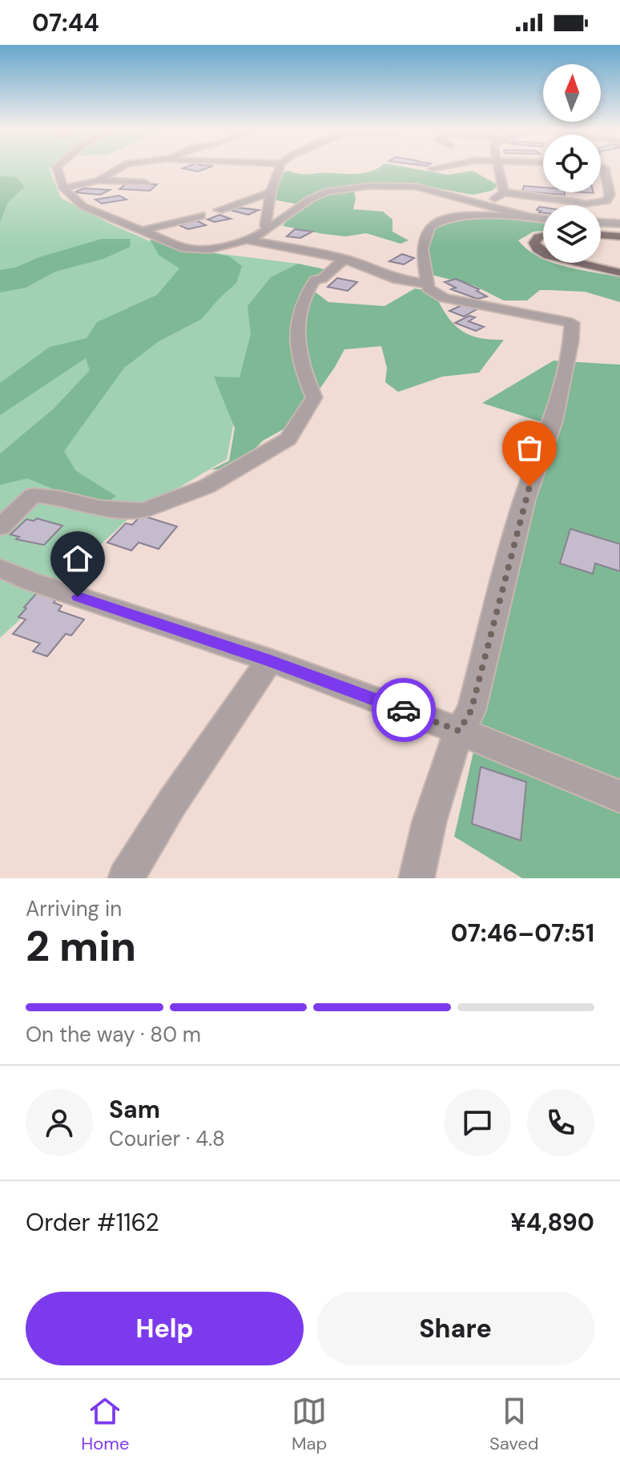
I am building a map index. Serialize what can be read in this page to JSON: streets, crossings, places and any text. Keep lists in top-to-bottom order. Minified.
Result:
{"north":"top","page":{"status":"07:44","heading":["2 min","Arriving in","07:46–07:51"],"panel":["Sam","Courier · 4.8","Order #1162","¥4,890"],"bar":"On the way · 80 m","buttons":["Help","Share"],"tabs":["Home","Map","Saved"]}}
